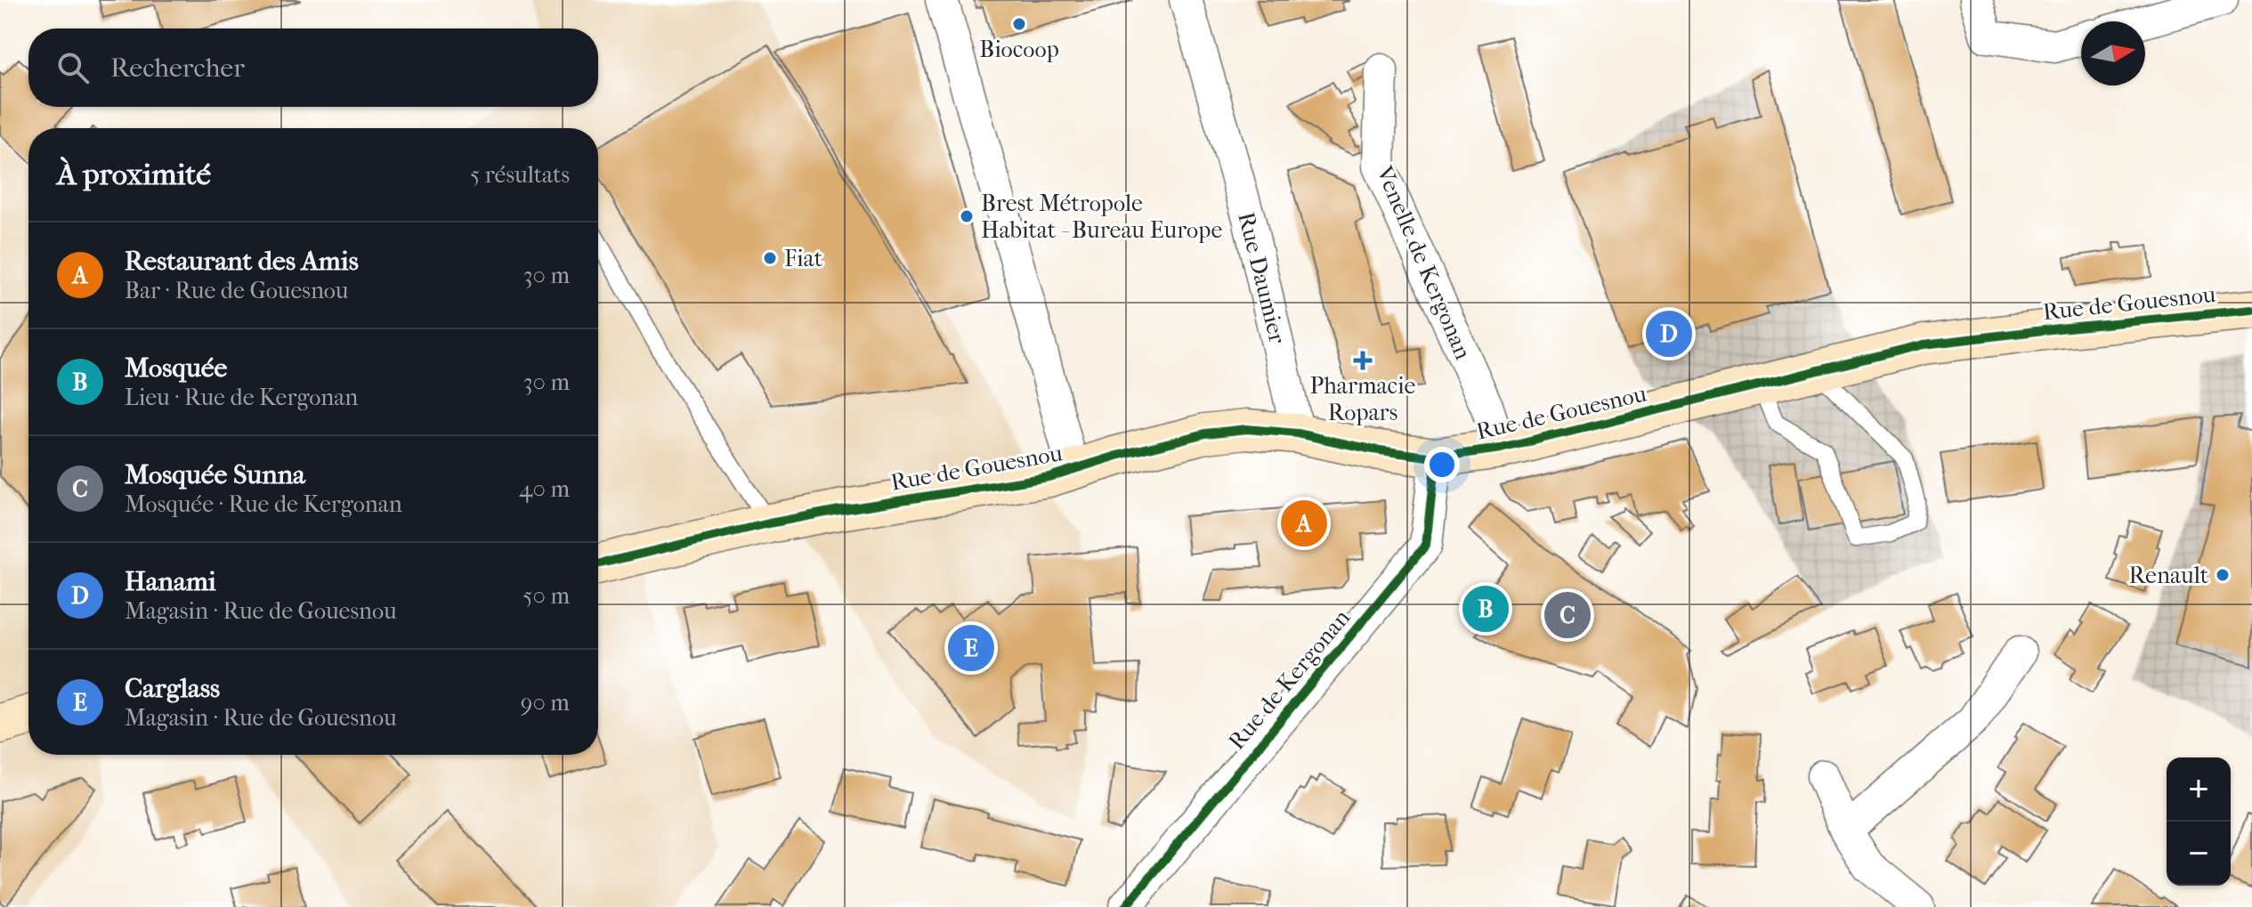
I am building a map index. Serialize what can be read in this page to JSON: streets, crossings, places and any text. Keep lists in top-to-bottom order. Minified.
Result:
{"streets":{"street":["Venelle de Kergonan","Rue Daumier","Rue de Gouesnou","Rue de Kergonan"]},"crossings":[["Venelle de Kergonan","Rue de Gouesnou"],["Rue Daumier","Rue de Gouesnou"],["Rue de Gouesnou","Rue de Kergonan"]],"places":{"other":["Biocoop","Brest Métropole Habitat - Bureau Europe","Fiat","Renault"],"health":["Pharmacie Ropars"]},"north":"right","page":{"search":"Rechercher","heading":["À proximité","5 résultats"],"list":[{"mark":"A","name":"Restaurant des Amis","note":"Bar · Rue de Gouesnou","value":"30 m"},{"mark":"B","name":"Mosquée","note":"Lieu · Rue de Kergonan","value":"30 m"},{"mark":"C","name":"Mosquée Sunna","note":"Mosquée · Rue de Kergonan","value":"40 m"},{"mark":"D","name":"Hanami","note":"Magasin · Rue de Gouesnou","value":"50 m"},{"mark":"E","name":"Carglass","note":"Magasin · Rue de Gouesnou","value":"90 m"}],"pins":["D","A","B","C","E"],"map_buttons":["+","−"]}}
